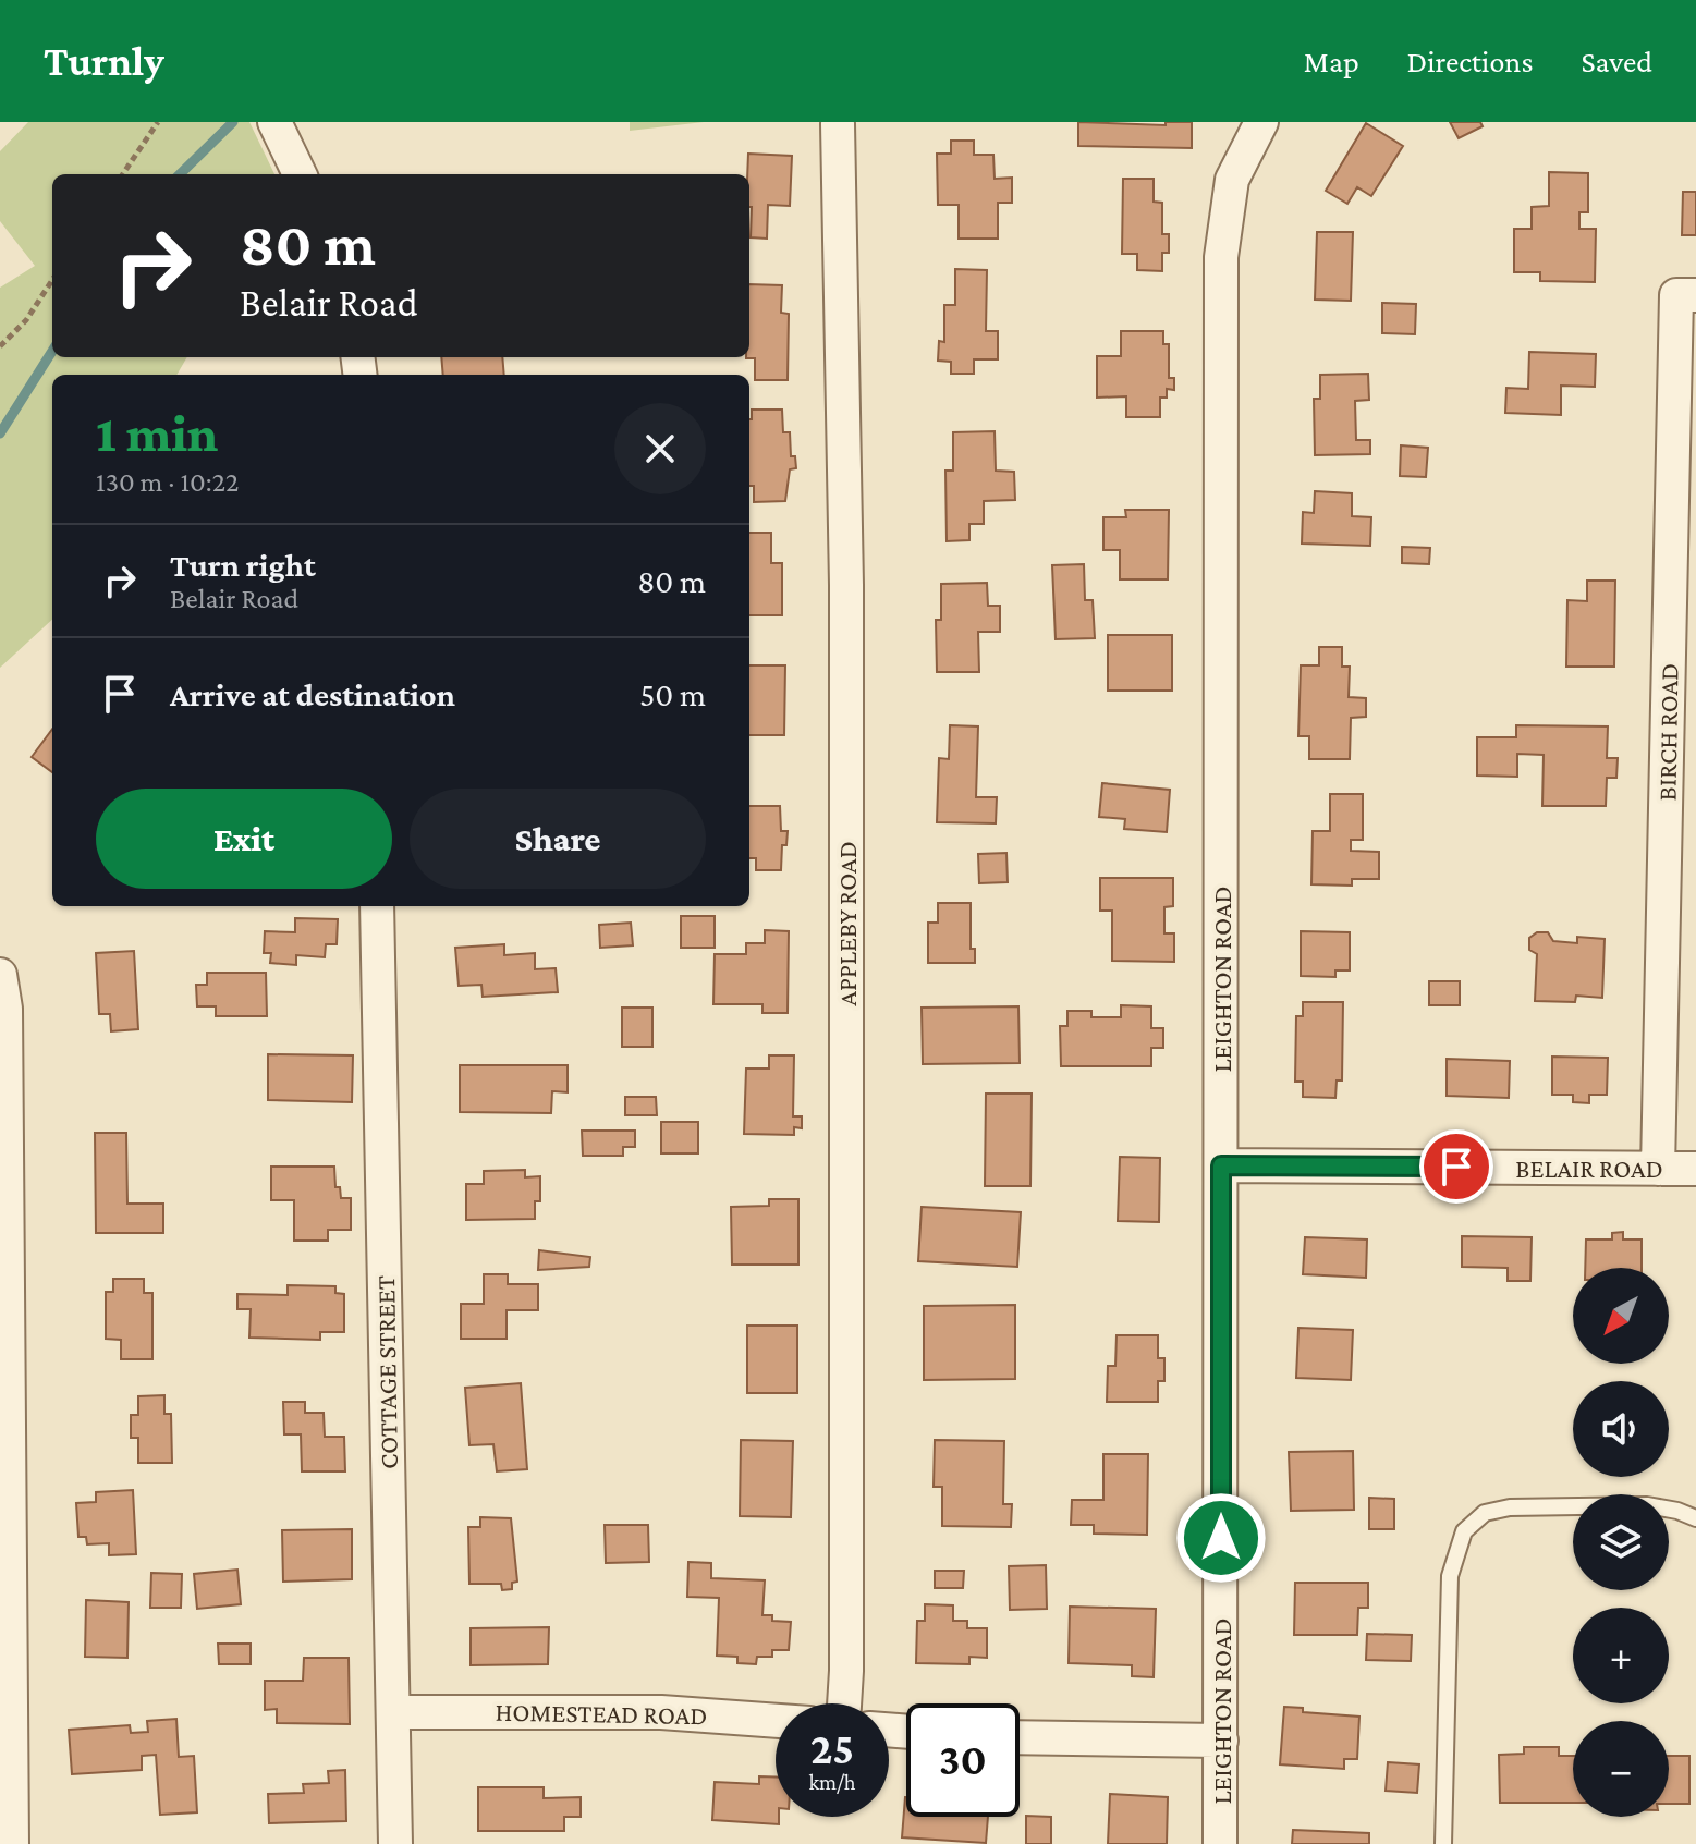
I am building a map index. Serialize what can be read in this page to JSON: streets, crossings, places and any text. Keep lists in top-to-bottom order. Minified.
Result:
{"streets":{"street":["BIRCH ROAD","APPLEBY ROAD","LEIGHTON ROAD","BELAIR ROAD","COTTAGE STREET","HOMESTEAD ROAD"]},"crossings":[["BIRCH ROAD","BELAIR ROAD"],["LEIGHTON ROAD","BELAIR ROAD"],["COTTAGE STREET","HOMESTEAD ROAD"]],"north":"bottom left","page":{"header":"Turnly","nav":["Map","Directions","Saved"],"turn":["80 m","Belair Road"],"heading":["1 min","130 m · 10:22"],"list":[{"name":"Turn right","note":"Belair Road","value":"80 m"},{"name":"Arrive at destination","value":"50 m"}],"buttons":["Exit","Share"],"map_buttons":["+","−"],"speed":"25 km/h","limit":"30"}}
